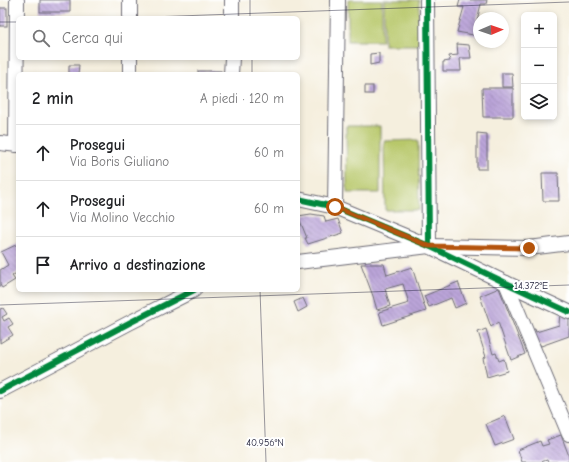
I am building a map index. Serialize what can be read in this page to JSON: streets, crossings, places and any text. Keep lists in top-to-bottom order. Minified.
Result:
{"north":"right","page":{"map_buttons":["+","−"],"search":"Cerca qui","heading":["2 min","A piedi · 120 m"],"list":[["Prosegui","Via Boris Giuliano","60 m"],["Prosegui","Via Molino Vecchio","60 m"],"Arrivo a destinazione"]},"coordinates":["14.372°E","40.956°N"]}
